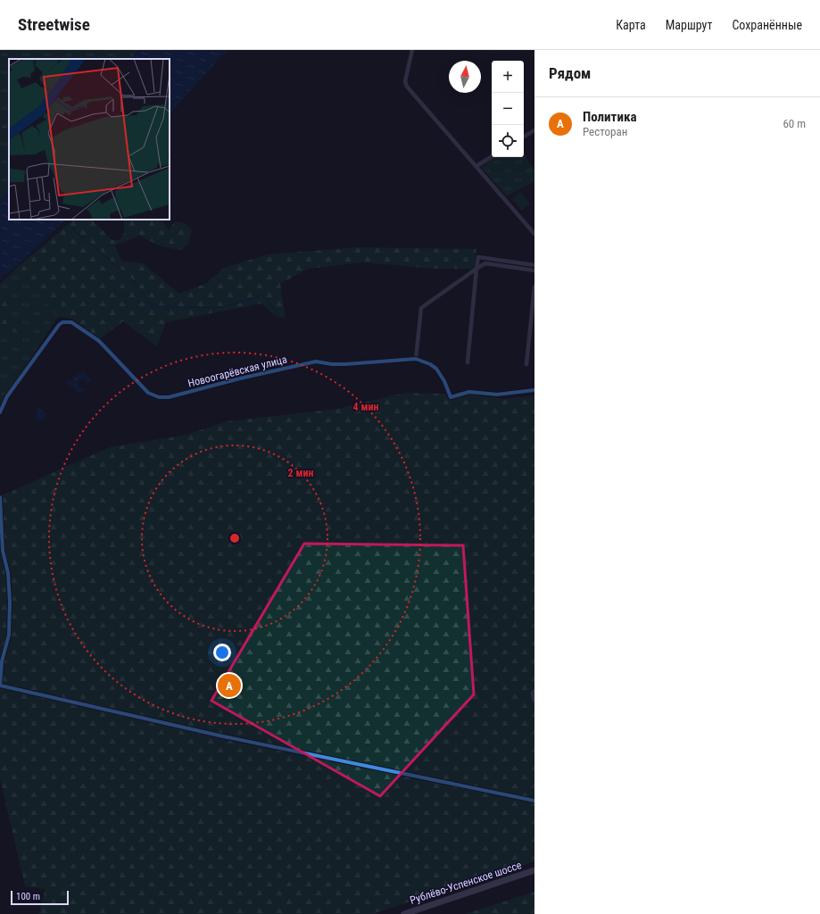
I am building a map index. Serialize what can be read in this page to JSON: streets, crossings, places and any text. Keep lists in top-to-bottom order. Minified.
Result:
{"streets":{"main road":["Рублёво-Успенское шоссе"],"street":["Новоогарёвская улица"]},"scale_bar":"100 m","north":"top","page":{"header":"Streetwise","nav":["Карта","Маршрут","Сохранённые"],"heading":"Рядом","map_buttons":["+","−"],"list":[{"mark":"A","name":"Политика","note":"Ресторан","value":"60 m"}],"pins":"A","scale":"100 m"},"rings":["4 мин","2 мин"]}
